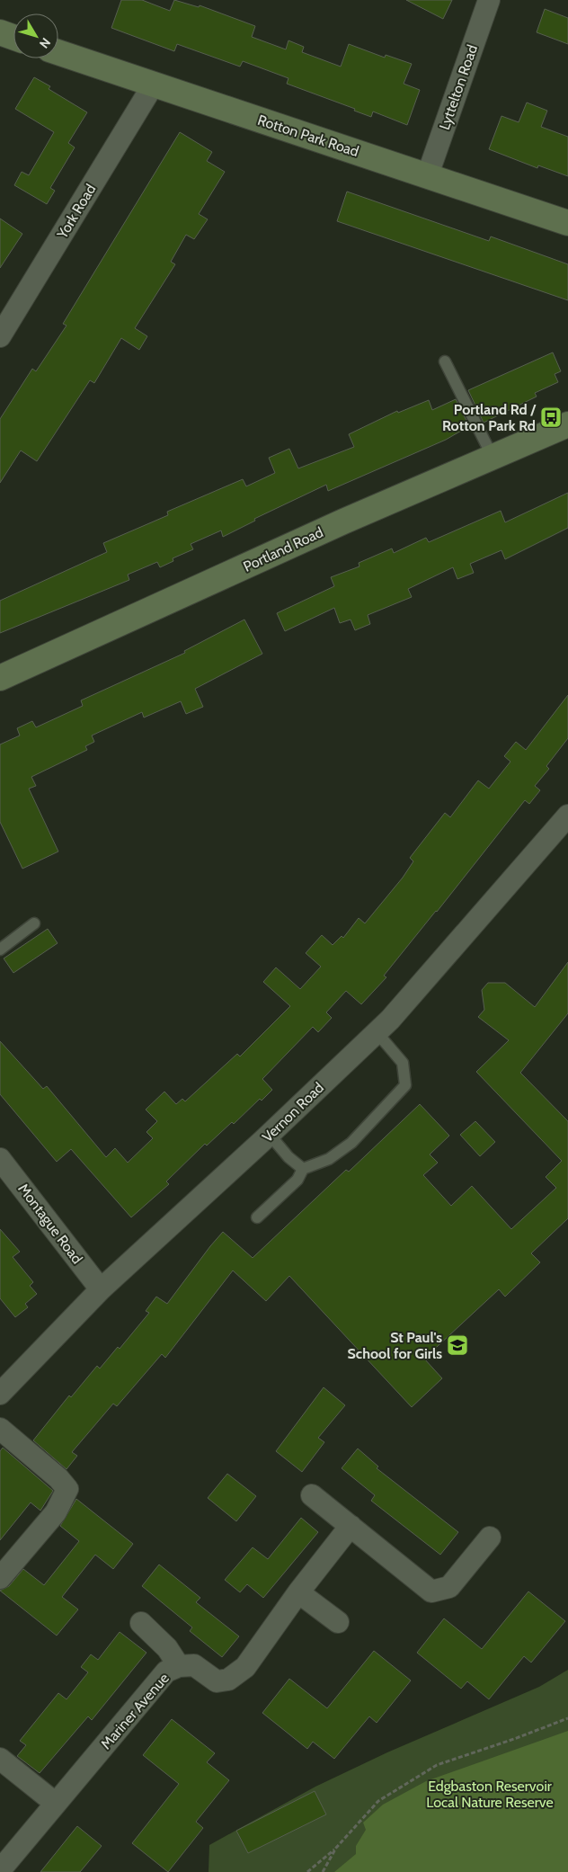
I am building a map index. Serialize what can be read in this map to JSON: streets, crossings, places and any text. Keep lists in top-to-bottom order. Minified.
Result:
{"streets":{"main road":["Rotton Park Road","Portland Road"],"street":["Lyttelton Road","York Road","Vernon Road","Montague Road","Mariner Avenue"]},"crossings":[["Lyttelton Road","Rotton Park Road"],["Rotton Park Road","York Road"],["Vernon Road","Montague Road"]],"parks":["Edgbaston Reservoir Local Nature Reserve"],"places":{"bus stop":["Portland Rd / Rotton Park Rd"],"school or university":["St Paul's School for Girls"]},"north":"bottom right"}
